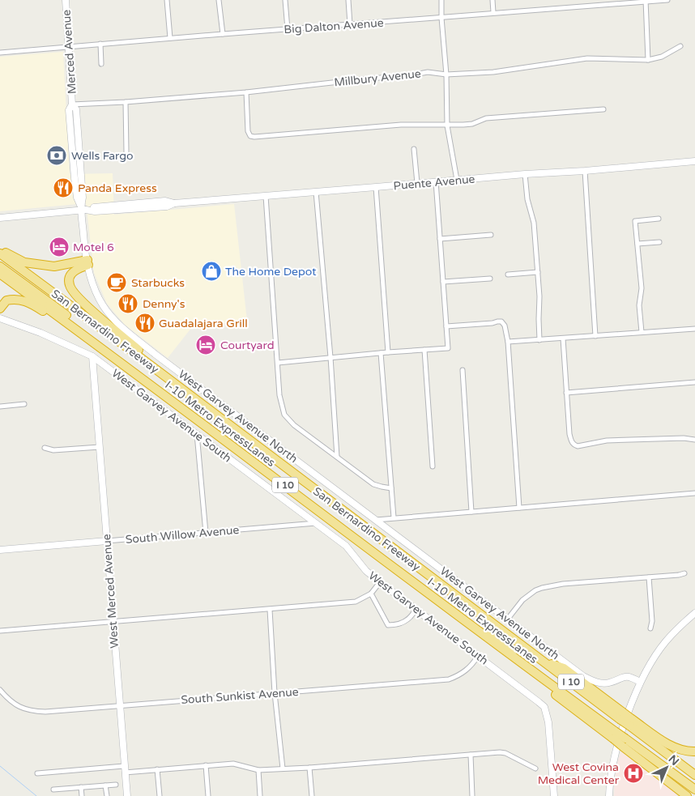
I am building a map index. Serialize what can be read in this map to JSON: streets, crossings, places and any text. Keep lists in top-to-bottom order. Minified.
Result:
{"streets":{"highway":["San Bernardino Freeway","I-10 Metro ExpressLanes","I 10"],"street":["Big Dalton Avenue","Merced Avenue","Millbury Avenue","Puente Avenue","West Garvey Avenue South","West Garvey Avenue North","South Willow Avenue","West Merced Avenue","South Sunkist Avenue"]},"crossings":[["Big Dalton Avenue","Merced Avenue"],["Merced Avenue","Millbury Avenue"],["Merced Avenue","Puente Avenue"],["Merced Avenue","West Garvey Avenue North"],["San Bernardino Freeway","I-10 Metro ExpressLanes"],["West Garvey Avenue South","South Willow Avenue"],["West Garvey Avenue South","West Merced Avenue"],["West Garvey Avenue South","South Sunkist Avenue"],["South Willow Avenue","West Merced Avenue"],["West Merced Avenue","South Sunkist Avenue"]],"places":{"bank":["Wells Fargo"],"restaurant":["Panda Express","Denny's","Guadalajara Grill"],"hotel":["Motel 6","Courtyard"],"shop":["The Home Depot"],"cafe":["Starbucks"],"hospital":["West Covina Medical Center"]},"north":"top right"}
